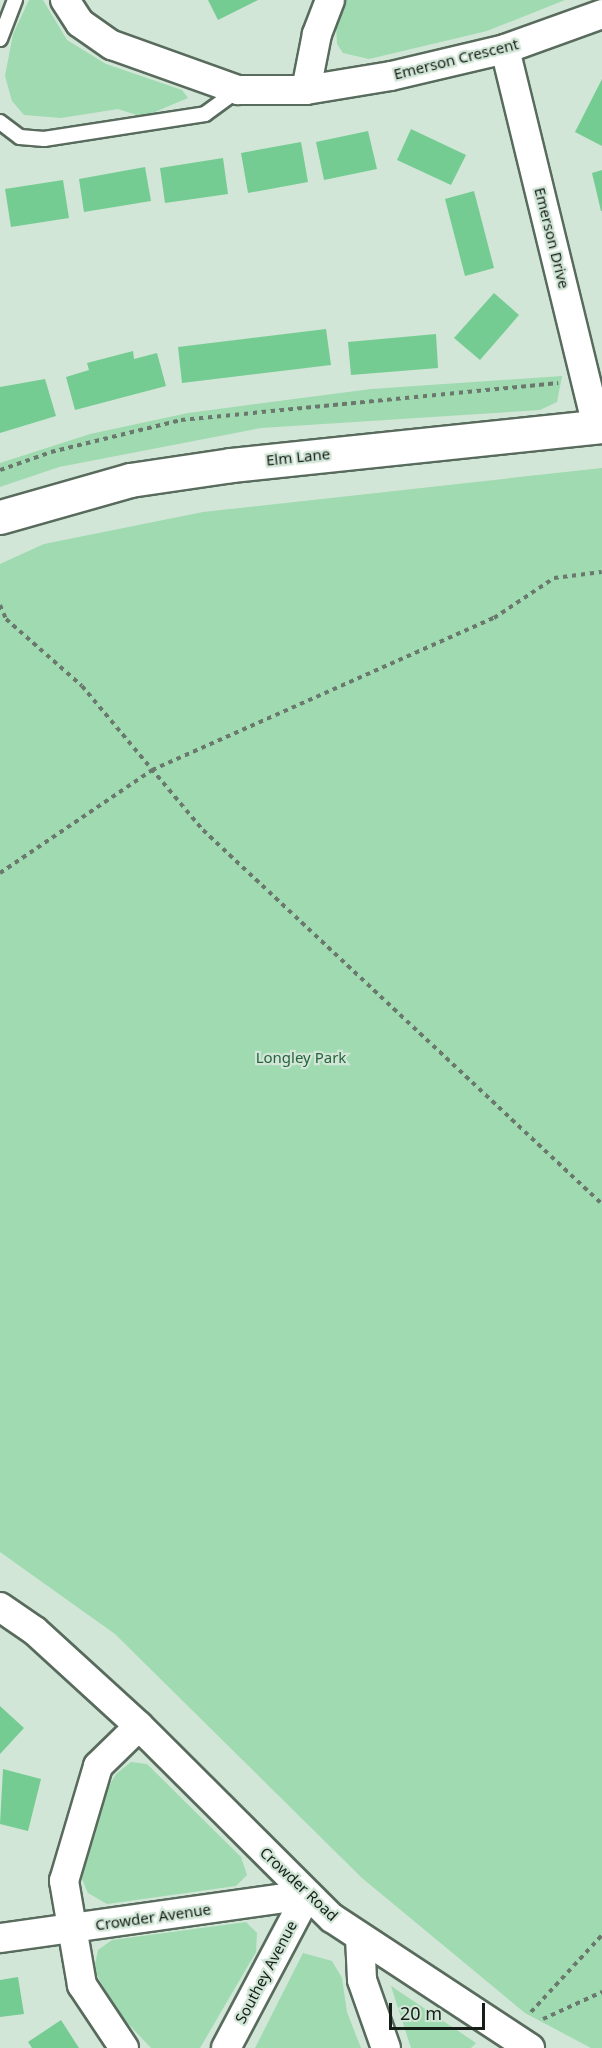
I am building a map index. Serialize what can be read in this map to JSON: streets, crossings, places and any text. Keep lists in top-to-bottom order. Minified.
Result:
{"streets":{"street":["Emerson Crescent","Emerson Drive","Elm Lane","Crowder Road","Crowder Avenue","Southey Avenue"]},"crossings":[["Emerson Crescent","Emerson Drive"],["Emerson Drive","Elm Lane"],["Crowder Road","Crowder Avenue"],["Crowder Road","Southey Avenue"],["Crowder Avenue","Southey Avenue"]],"parks":["Longley Park"],"scale_bar":"20 m"}
